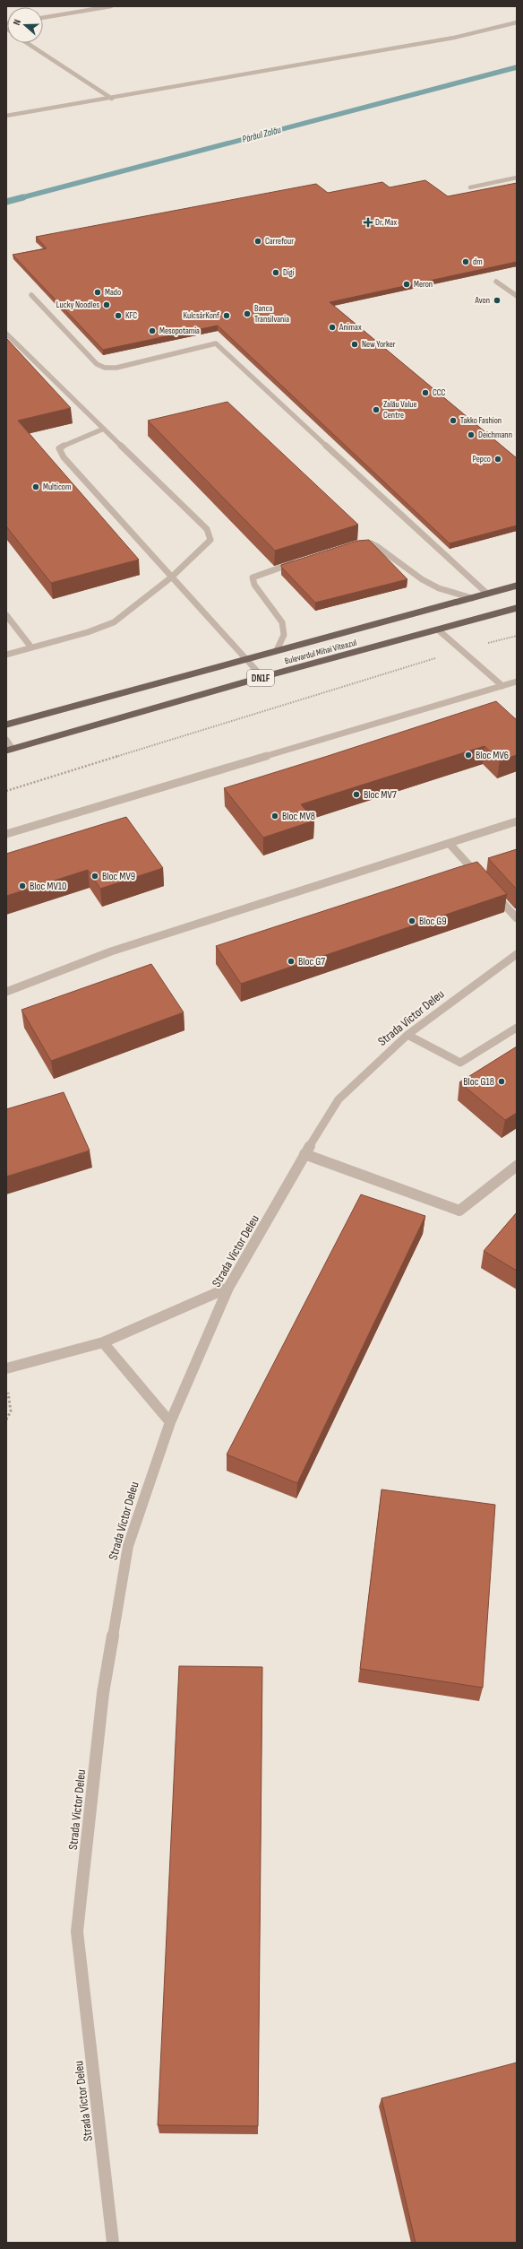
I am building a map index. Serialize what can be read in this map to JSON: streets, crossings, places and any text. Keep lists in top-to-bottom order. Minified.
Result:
{"streets":{"main road":["Bulevardul Mihai Viteazul","DN1F"],"street":["Strada Victor Deleu"]},"water":["Pârâul Zalău"],"places":{"health":["Dr. Max"],"other":["Carrefour","dm","Digi","Meron","Mado","Avon","Lucky Noodles","Banca Transilvania","KFC","KulcsárKonf","Animax","Mesopotamia","New Yorker","CCC","Zalău Value Centre","Takko Fashion","Deichmann","Pepco","Multicom","Bloc MV6","Bloc MV7","Bloc MV8","Bloc MV9","Bloc MV10","Bloc G9","Bloc G7","Bloc G18"]},"north":"left"}
